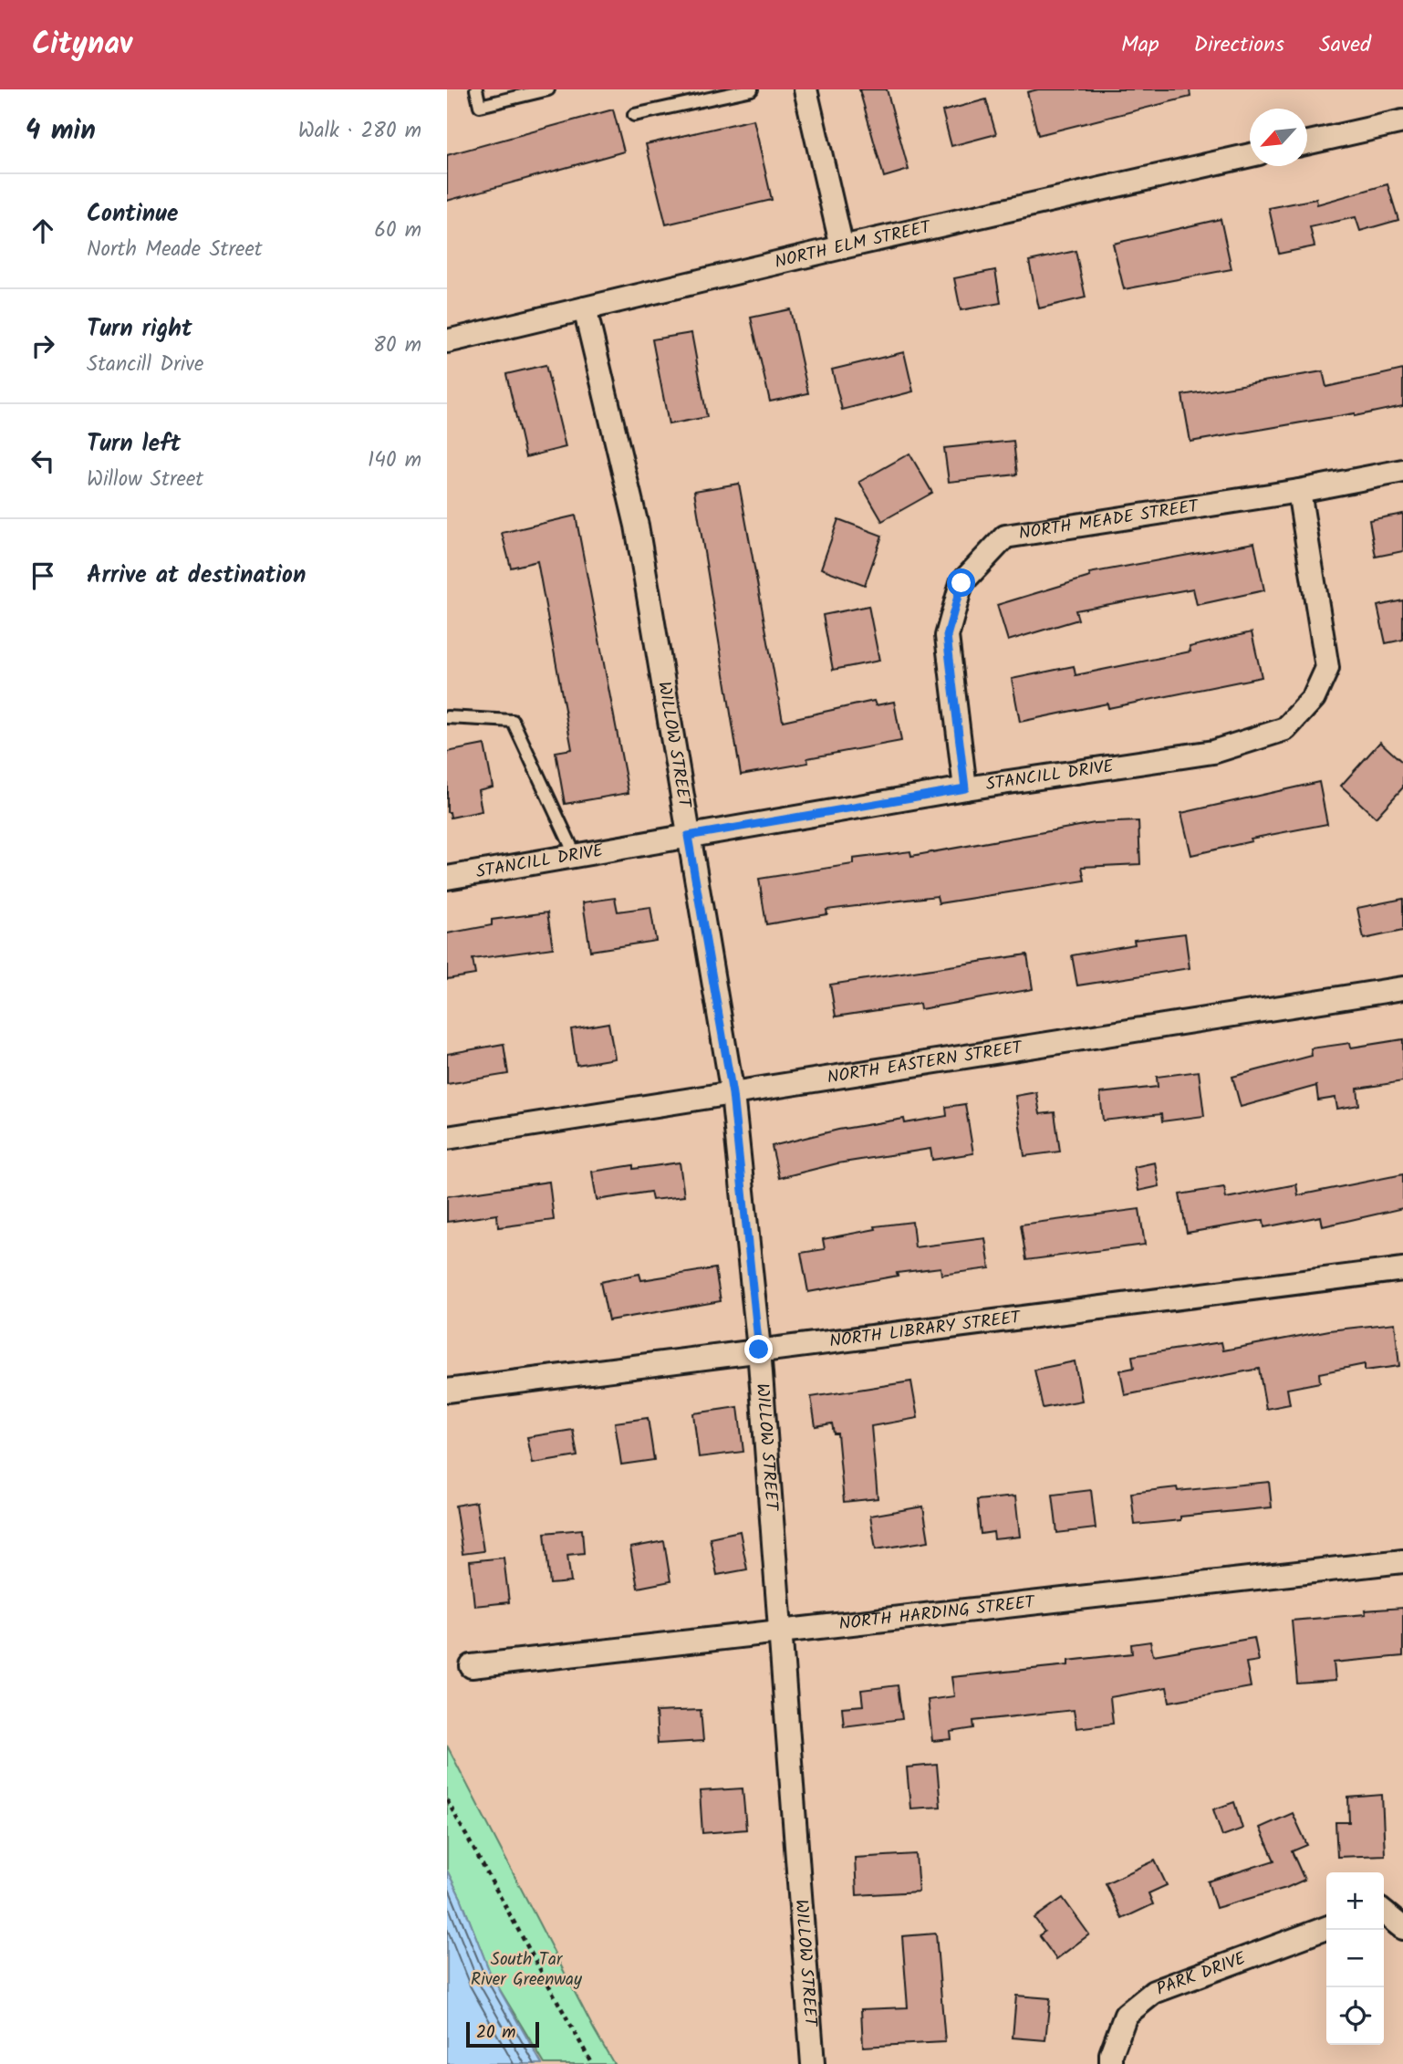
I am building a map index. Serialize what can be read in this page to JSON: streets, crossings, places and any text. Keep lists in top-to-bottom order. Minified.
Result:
{"streets":{"street":["NORTH ELM STREET","NORTH MEADE STREET","WILLOW STREET","STANCILL DRIVE","NORTH EASTERN STREET","NORTH LIBRARY STREET","NORTH HARDING STREET","PARK DRIVE"]},"crossings":[["NORTH ELM STREET","WILLOW STREET"],["NORTH MEADE STREET","STANCILL DRIVE"],["WILLOW STREET","STANCILL DRIVE"],["WILLOW STREET","NORTH EASTERN STREET"],["WILLOW STREET","NORTH LIBRARY STREET"],["WILLOW STREET","NORTH HARDING STREET"]],"parks":["South Tar River Greenway"],"scale_bar":"20 m","north":"bottom left","page":{"header":"Citynav","nav":["Map","Directions","Saved"],"heading":["4 min","Walk · 280 m"],"list":[["Continue","North Meade Street","60 m"],["Turn right","Stancill Drive","80 m"],["Turn left","Willow Street","140 m"],"Arrive at destination"],"map_buttons":["+","−"],"scale":"20 m"}}
